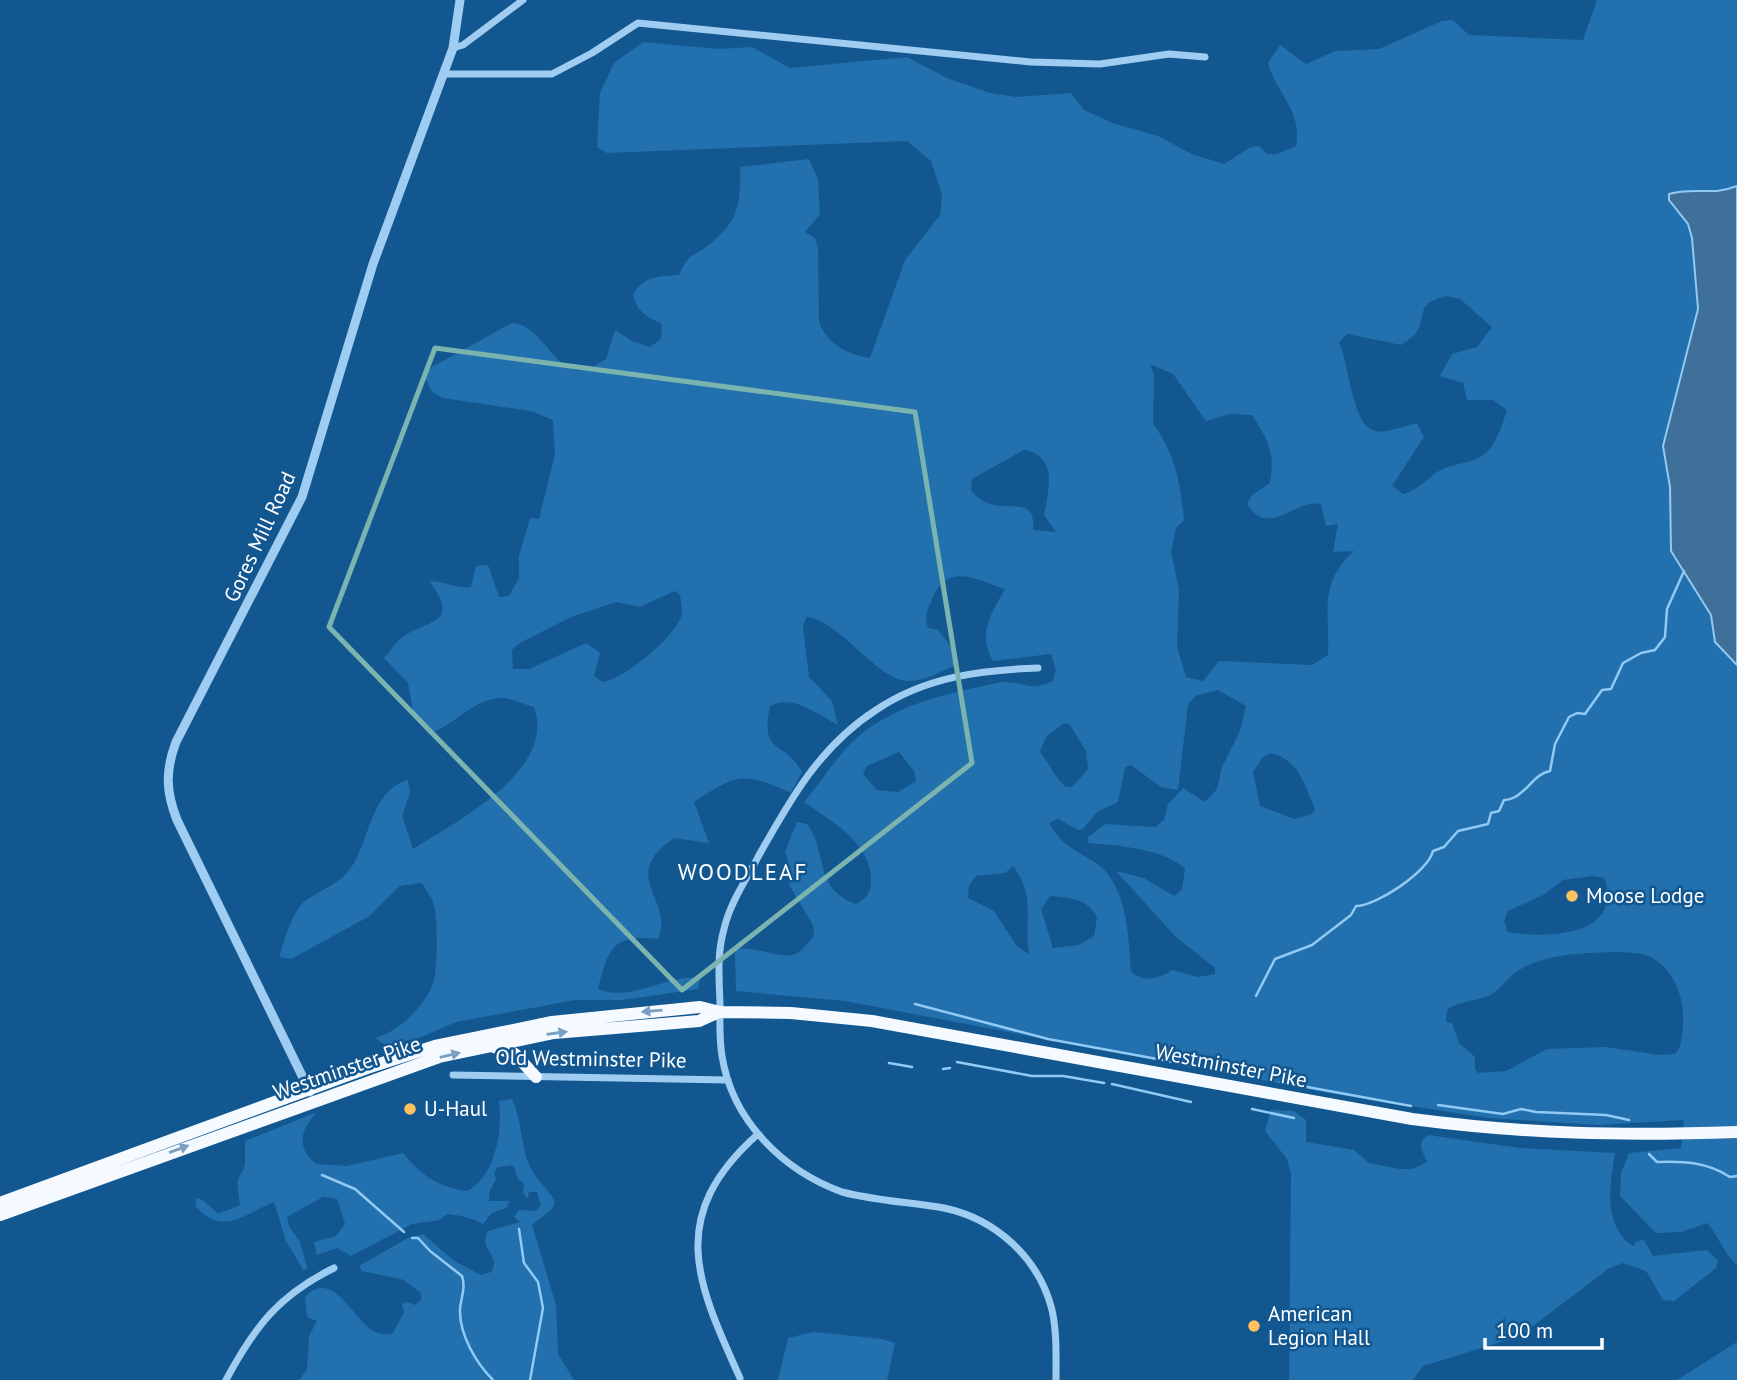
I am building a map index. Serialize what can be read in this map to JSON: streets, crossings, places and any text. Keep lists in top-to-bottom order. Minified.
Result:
{"streets":{"highway":["Westminster Pike"],"street":["Gores Mill Road","Old Westminster Pike"]},"crossings":[["Gores Mill Road","Westminster Pike"]],"districts":["WOODLEAF"],"places":["Moose Lodge","U-Haul","American Legion Hall"],"scale_bar":"100 m"}
